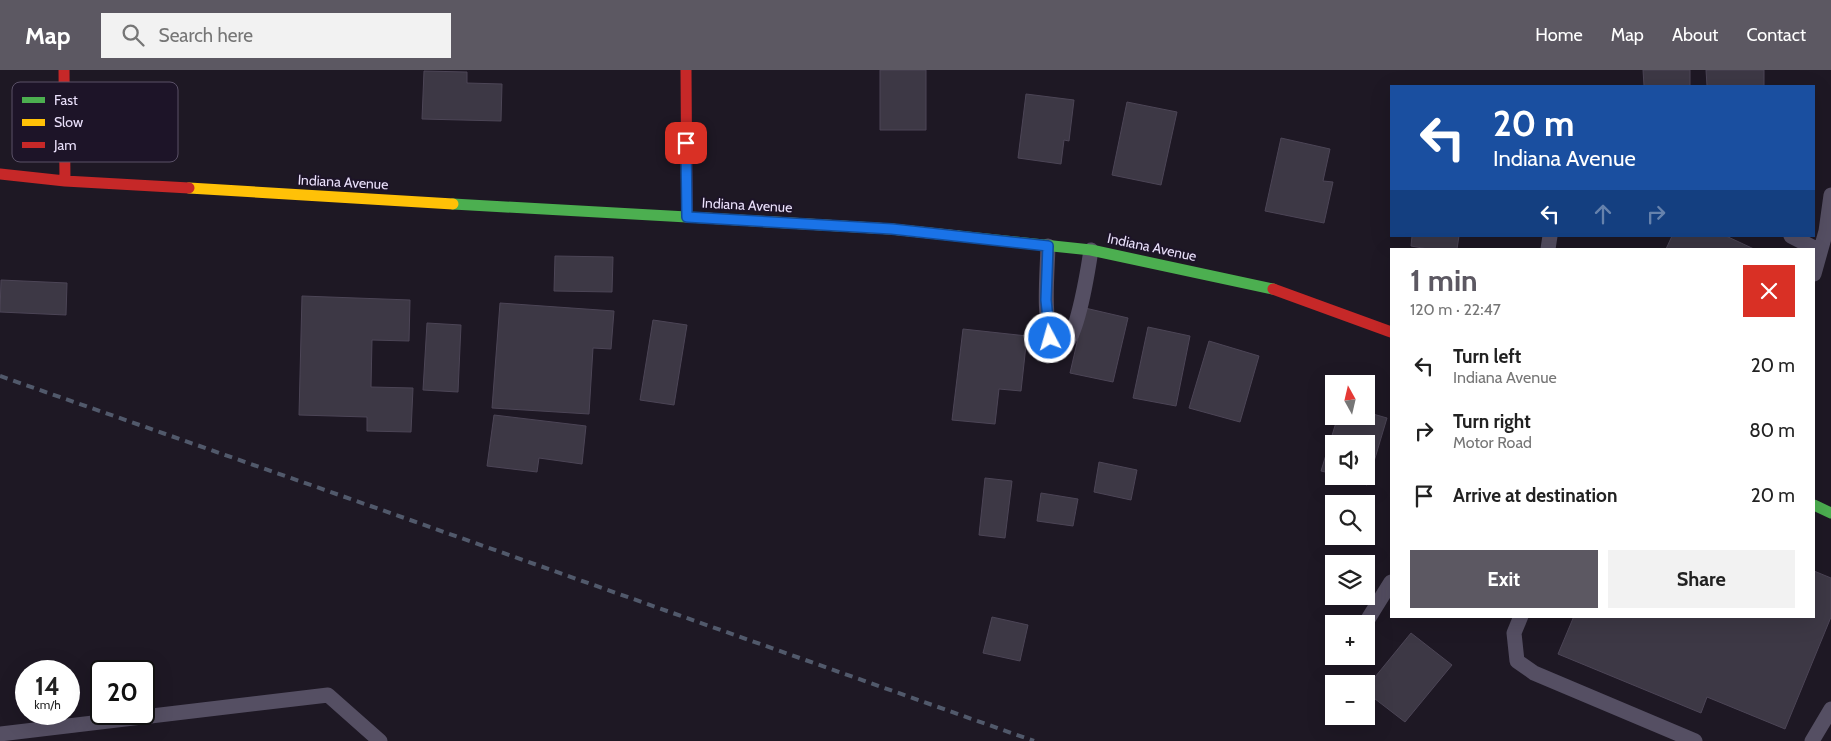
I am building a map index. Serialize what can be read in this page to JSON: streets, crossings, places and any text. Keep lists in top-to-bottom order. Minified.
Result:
{"streets":{"main road":["Indiana Avenue"]},"legend":["Fast","Slow","Jam"],"north":"top","page":{"header":"Map","search":"Search here","nav":["Home","Map","About","Contact"],"turn":["20 m","Indiana Avenue"],"heading":["1 min","120 m · 22:47"],"list":[{"name":"Turn left","note":"Indiana Avenue","value":"20 m"},{"name":"Turn right","note":"Motor Road","value":"80 m"},{"name":"Arrive at destination","value":"20 m"}],"map_buttons":["+","−"],"buttons":["Exit","Share"],"speed":"14 km/h","limit":"20"}}
